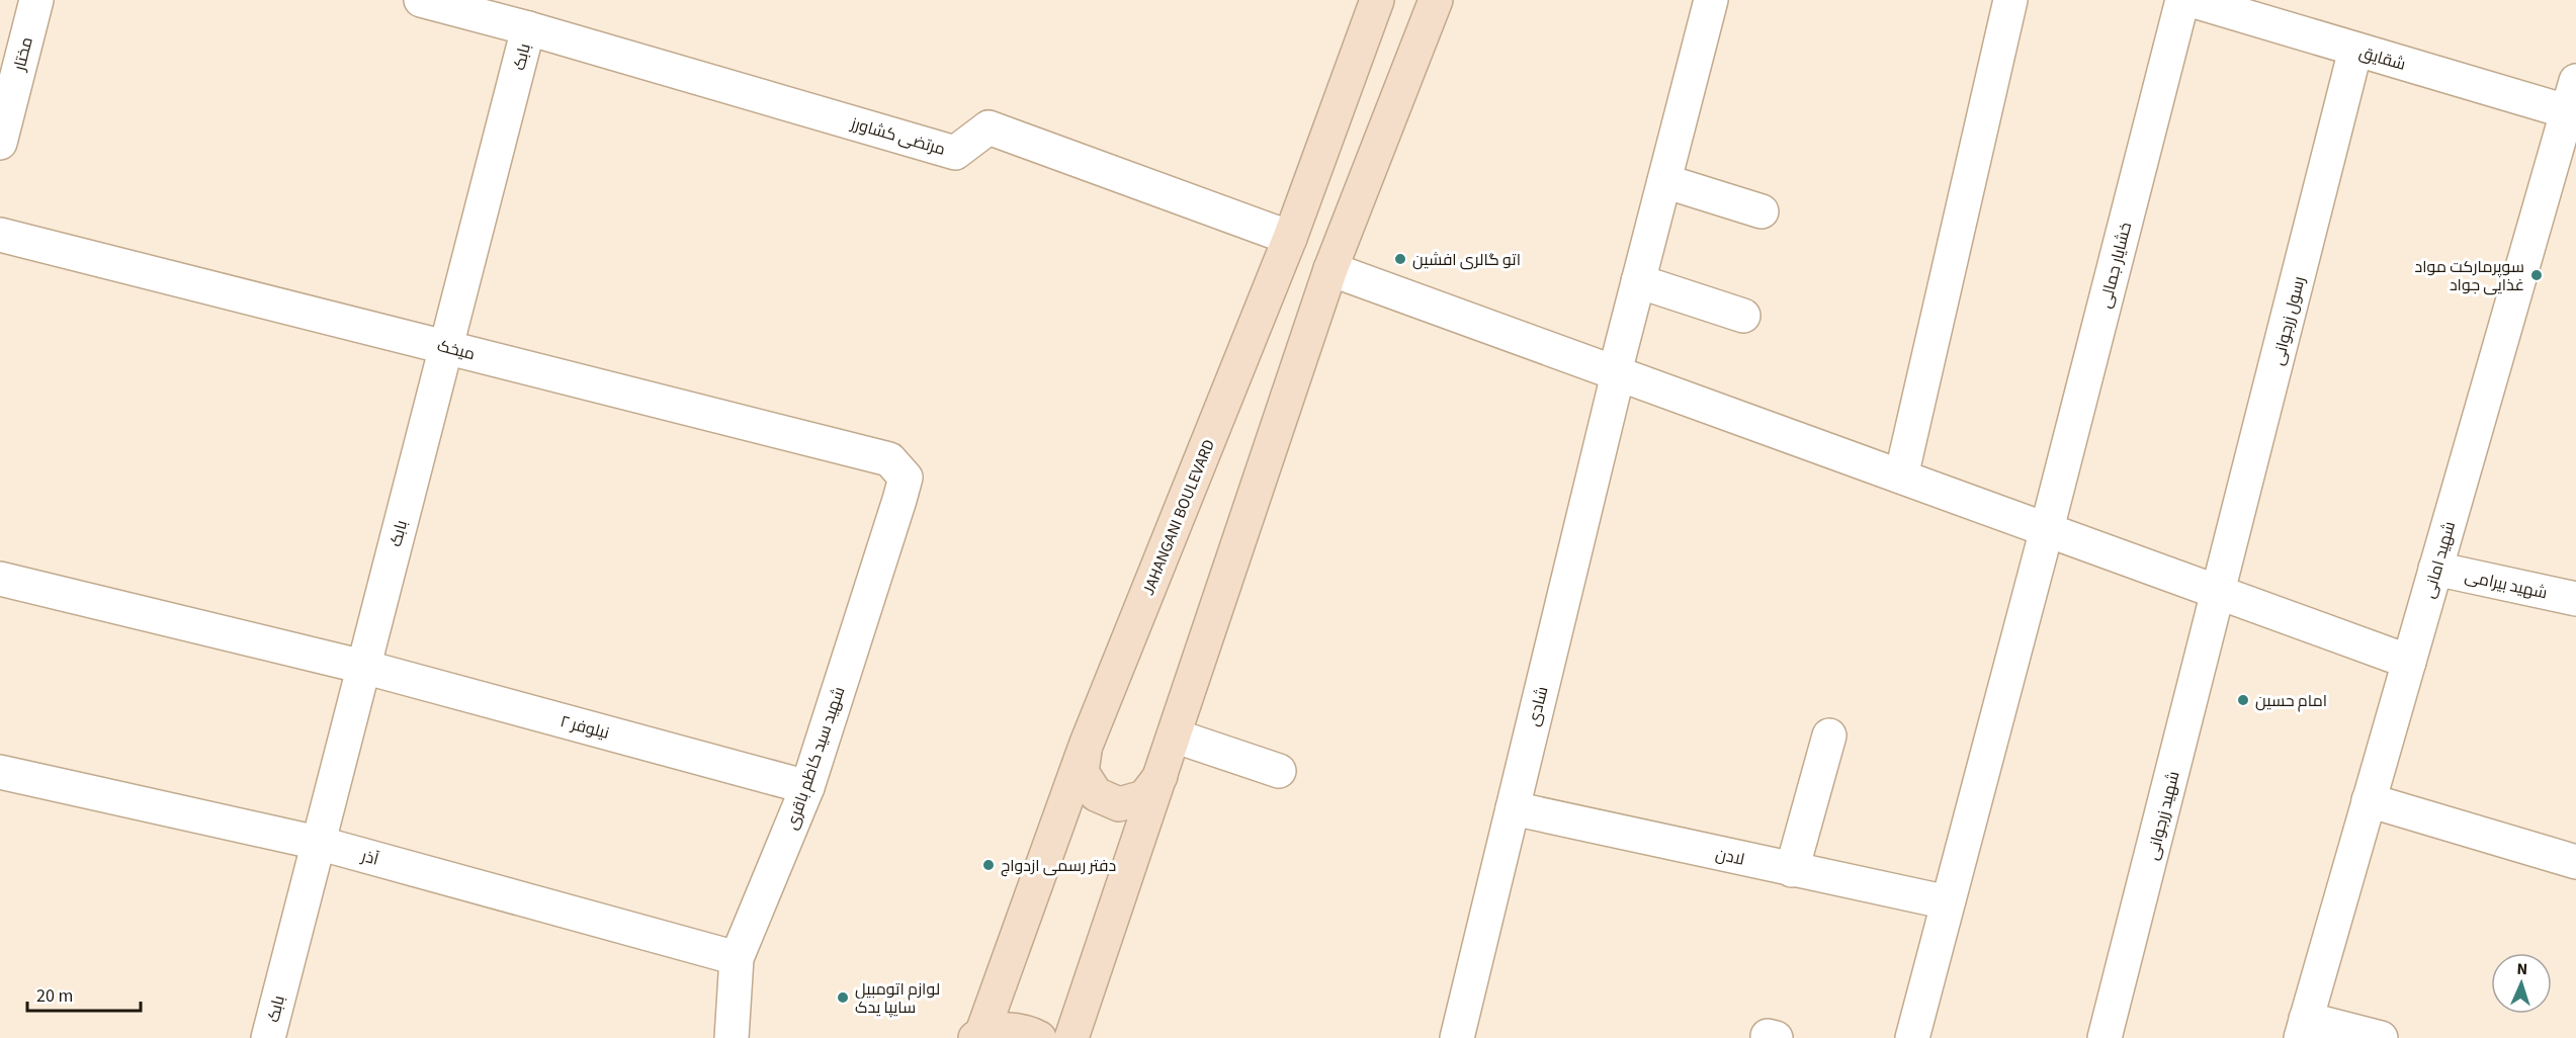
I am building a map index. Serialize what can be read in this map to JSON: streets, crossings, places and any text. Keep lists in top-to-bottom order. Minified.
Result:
{"streets":{"street":["مختار","بابک","شقایق","مرتضی کشاورز","خشایار جمالی","رسول زرجوانی","میخک","JAHANGANI BOULEVARD","شهید امانی","شهید بیرامی","شادی","نیلوفر ۲","شهید سید کاظم باقری","شهید زرجوانی","لادن","آذر"]},"crossings":[["بابک","مرتضی کشاورز"],["بابک","میخک"],["بابک","نیلوفر ۲"],["بابک","آذر"],["شقایق","رسول زرجوانی"],["شقایق","شهید امانی"],["مرتضی کشاورز","JAHANGANI BOULEVARD"],["خشایار جمالی","لادن"],["رسول زرجوانی","شهید زرجوانی"],["میخک","شهید سید کاظم باقری"],["شهید امانی","شهید بیرامی"],["شادی","لادن"],["نیلوفر ۲","شهید سید کاظم باقری"],["شهید سید کاظم باقری","آذر"]],"places":["اتو گالری افشین","سوپرمارکت مواد غذایی جواد","امام حسین","دفتر رسمی ازدواج","لوازم اتومبیل سایپا یدک"],"scale_bar":"20 m","north":"top"}
